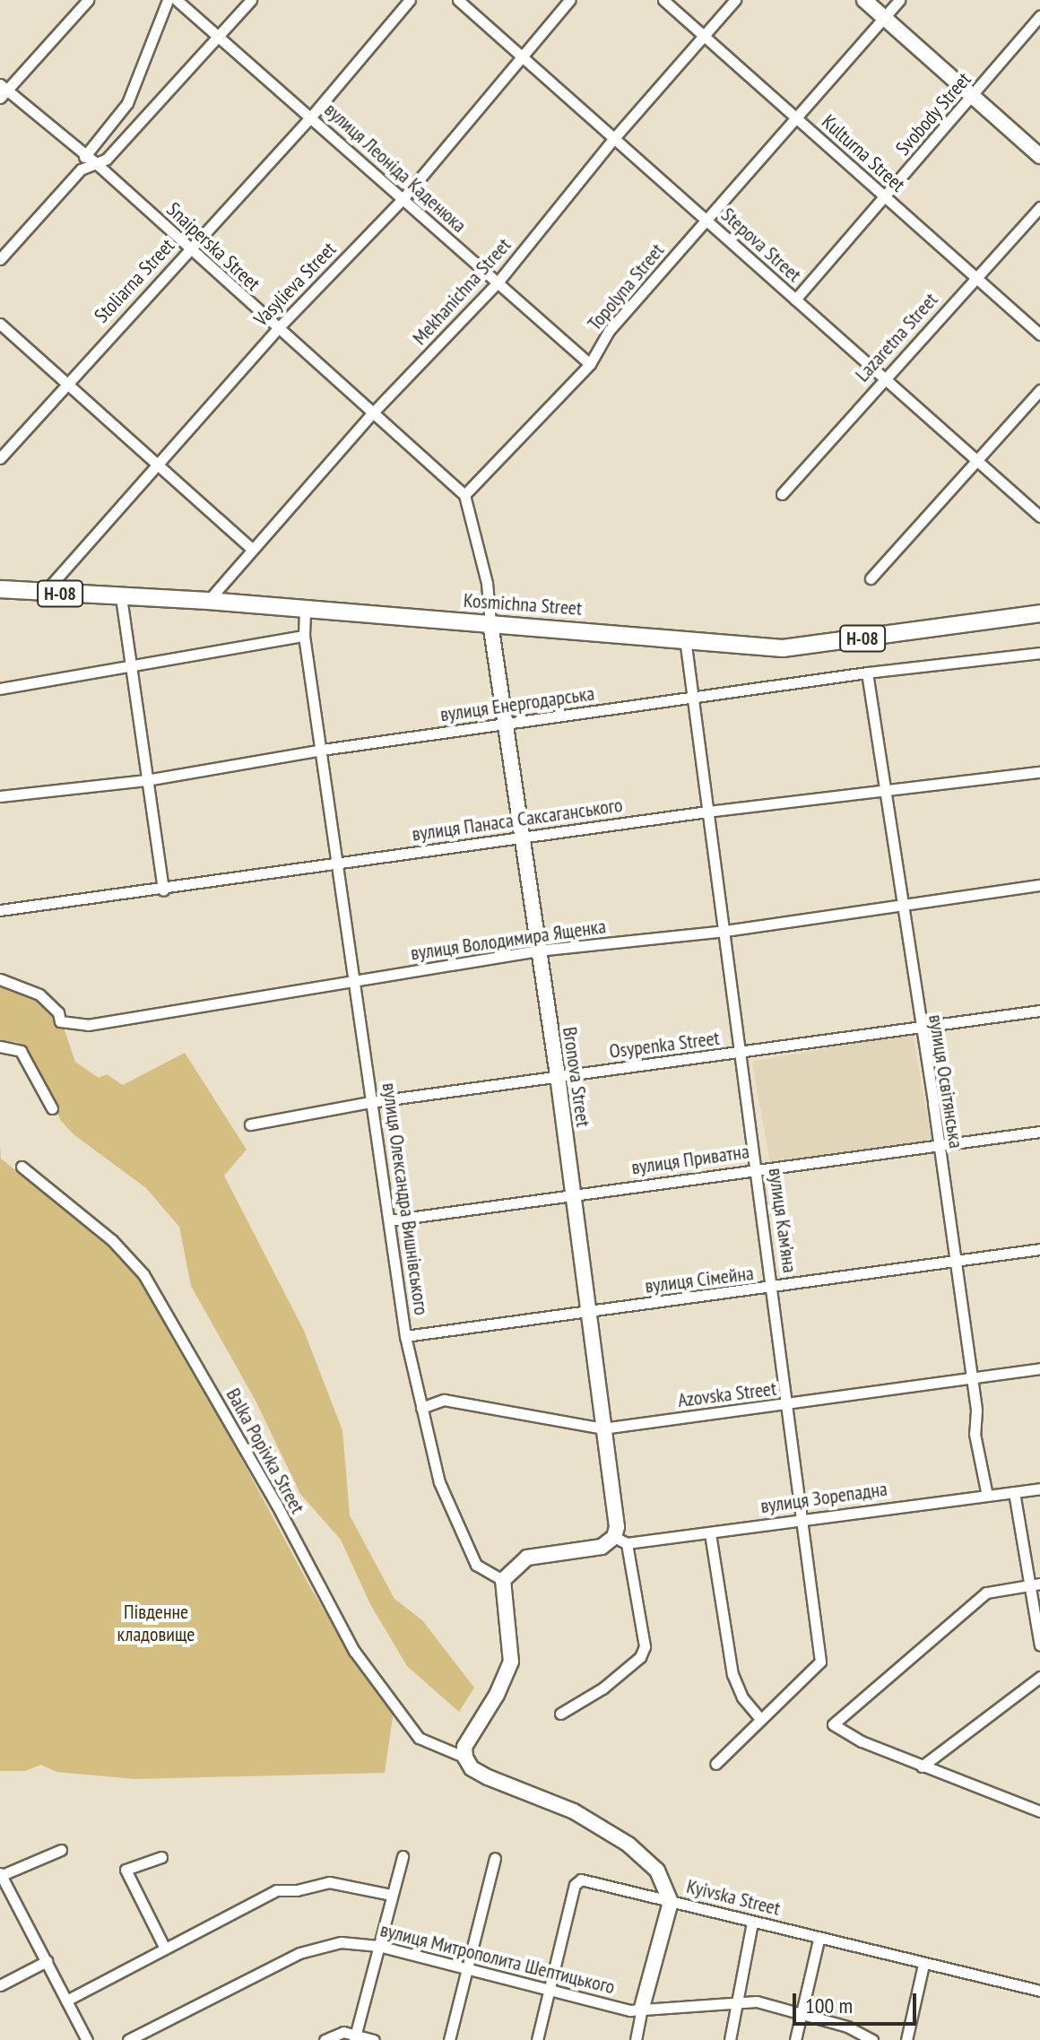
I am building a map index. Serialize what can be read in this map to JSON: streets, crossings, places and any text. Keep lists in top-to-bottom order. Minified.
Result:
{"streets":{"main road":["Н-08","Kosmichna Street"],"street":["Svobody Street","Kulturna Street","вулиця Леоніда Каденюка","Stepova Street","Snaiperska Street","Stoliarna Street","Vasylieva Street","Topolyna Street","Mekhanichna Street","Lazaretna Street","вулиця Енергодарська","вулиця Панаса Саксаганського","вулиця Володимира Ященка","Osypenka Street","Bronova Street","вулиця Освітянська","вулиця Приватна","вулиця Олександра Вишнівського","вулиця Кам’яна","вулиця Сімейна","Azovska Street","Balka Popivka Street","вулиця Зорепадна","Kyivska Street","вулиця Митрополита Шептицького"]},"crossings":[["Svobody Street","Kulturna Street"],["Svobody Street","Stepova Street"],["Kulturna Street","Topolyna Street"],["Kulturna Street","Mekhanichna Street"],["Kulturna Street","Lazaretna Street"],["вулиця Леоніда Каденюка","Stoliarna Street"],["вулиця Леоніда Каденюка","Vasylieva Street"],["вулиця Леоніда Каденюка","Topolyna Street"],["вулиця Леоніда Каденюка","Mekhanichna Street"],["Stepova Street","Vasylieva Street"],["Stepova Street","Topolyna Street"],["Stepova Street","Mekhanichna Street"],["Stepova Street","Lazaretna Street"],["Snaiperska Street","Stoliarna Street"],["Snaiperska Street","Vasylieva Street"],["Snaiperska Street","Topolyna Street"],["Snaiperska Street","Mekhanichna Street"],["Vasylieva Street","Kosmichna Street"],["Mekhanichna Street","Kosmichna Street"],["Kosmichna Street","Bronova Street"],["Kosmichna Street","вулиця Олександра Вишнівського"],["Kosmichna Street","вулиця Кам’яна"],["вулиця Енергодарська","Bronova Street"],["вулиця Енергодарська","вулиця Освітянська"],["вулиця Енергодарська","вулиця Олександра Вишнівського"],["вулиця Енергодарська","вулиця Кам’яна"],["вулиця Панаса Саксаганського","Bronova Street"],["вулиця Панаса Саксаганського","вулиця Освітянська"],["вулиця Панаса Саксаганського","вулиця Олександра Вишнівського"],["вулиця Панаса Саксаганського","вулиця Кам’яна"],["вулиця Володимира Ященка","Bronova Street"],["вулиця Володимира Ященка","вулиця Освітянська"],["вулиця Володимира Ященка","вулиця Олександра Вишнівського"],["вулиця Володимира Ященка","вулиця Кам’яна"],["Osypenka Street","Bronova Street"],["Osypenka Street","вулиця Освітянська"],["Osypenka Street","вулиця Олександра Вишнівського"],["Osypenka Street","вулиця Кам’яна"],["Bronova Street","вулиця Приватна"],["Bronova Street","вулиця Сімейна"],["Bronova Street","Azovska Street"],["Bronova Street","вулиця Зорепадна"],["вулиця Освітянська","вулиця Приватна"],["вулиця Освітянська","вулиця Сімейна"],["вулиця Освітянська","Azovska Street"],["вулиця Освітянська","вулиця Зорепадна"],["вулиця Приватна","вулиця Олександра Вишнівського"],["вулиця Приватна","вулиця Кам’яна"],["вулиця Олександра Вишнівського","вулиця Сімейна"],["вулиця Олександра Вишнівського","Azovska Street"],["вулиця Кам’яна","вулиця Сімейна"],["вулиця Кам’яна","Azovska Street"],["вулиця Кам’яна","вулиця Зорепадна"],["Balka Popivka Street","Kyivska Street"]],"parks":["Південне кладовище"],"scale_bar":"100 m"}
